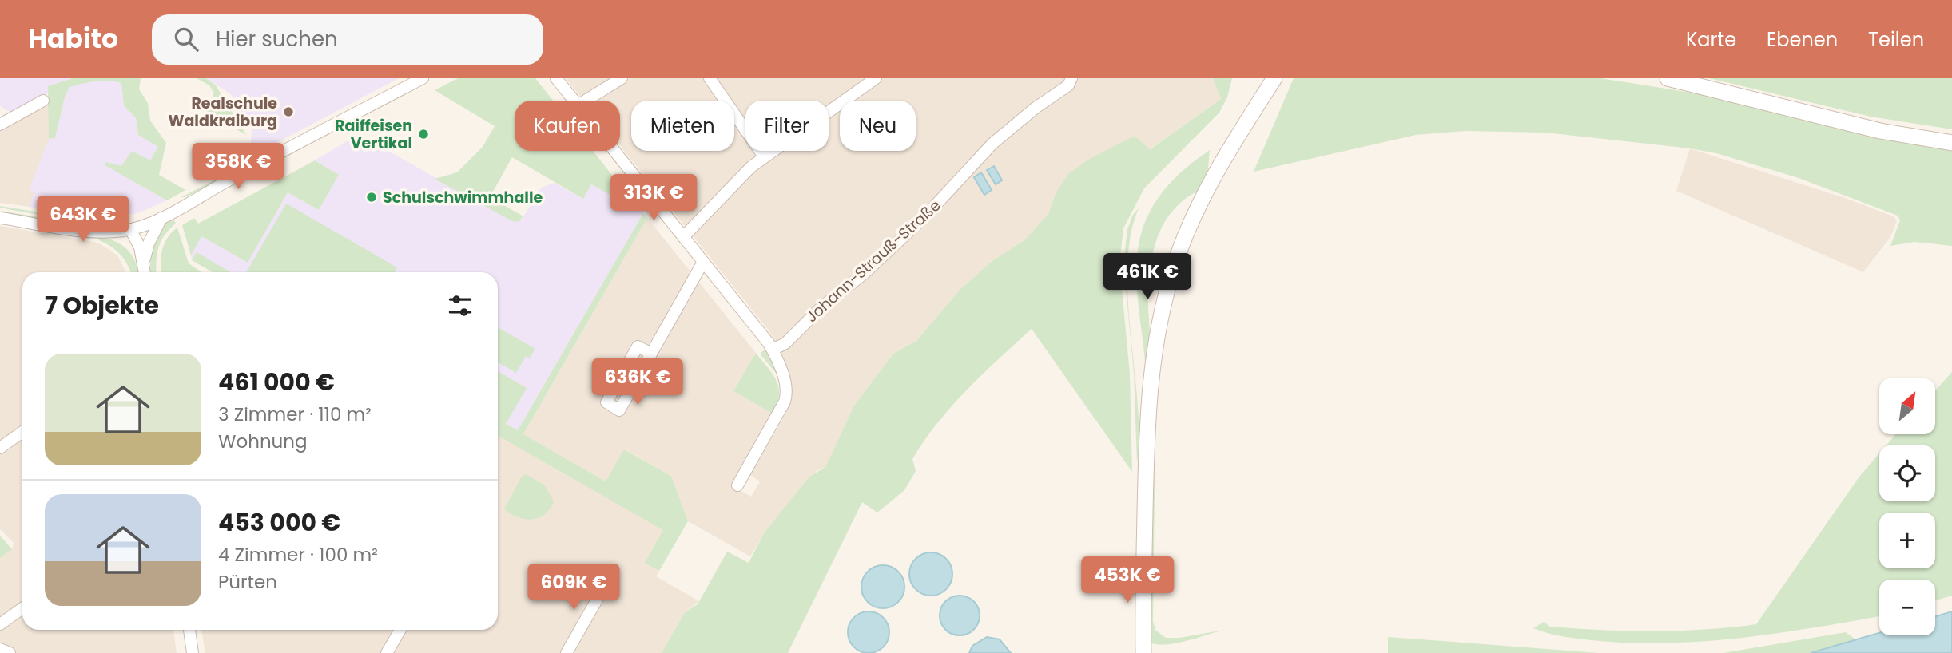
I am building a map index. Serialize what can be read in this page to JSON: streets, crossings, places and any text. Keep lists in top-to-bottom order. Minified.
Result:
{"streets":{"street":["Johann-Strauß-Straße"]},"places":["Realschule Waldkraiburg","Raiffeisen Vertikal","Schulschwimmhalle"],"north":"top right","page":{"header":"Habito","search":"Hier suchen","nav":["Karte","Ebenen","Teilen"],"chip":["Kaufen","Mieten","Filter","Neu"],"price":["358K €","313K €","643K €","461K €","636K €","453K €","609K €"],"heading":"7 Objekte","list":[{"name":"461 000 €","note":"3 Zimmer · 110 m² · Wohnung"},{"name":"453 000 €","note":"4 Zimmer · 100 m² · Pürten"}],"map_buttons":["+","−"]}}
